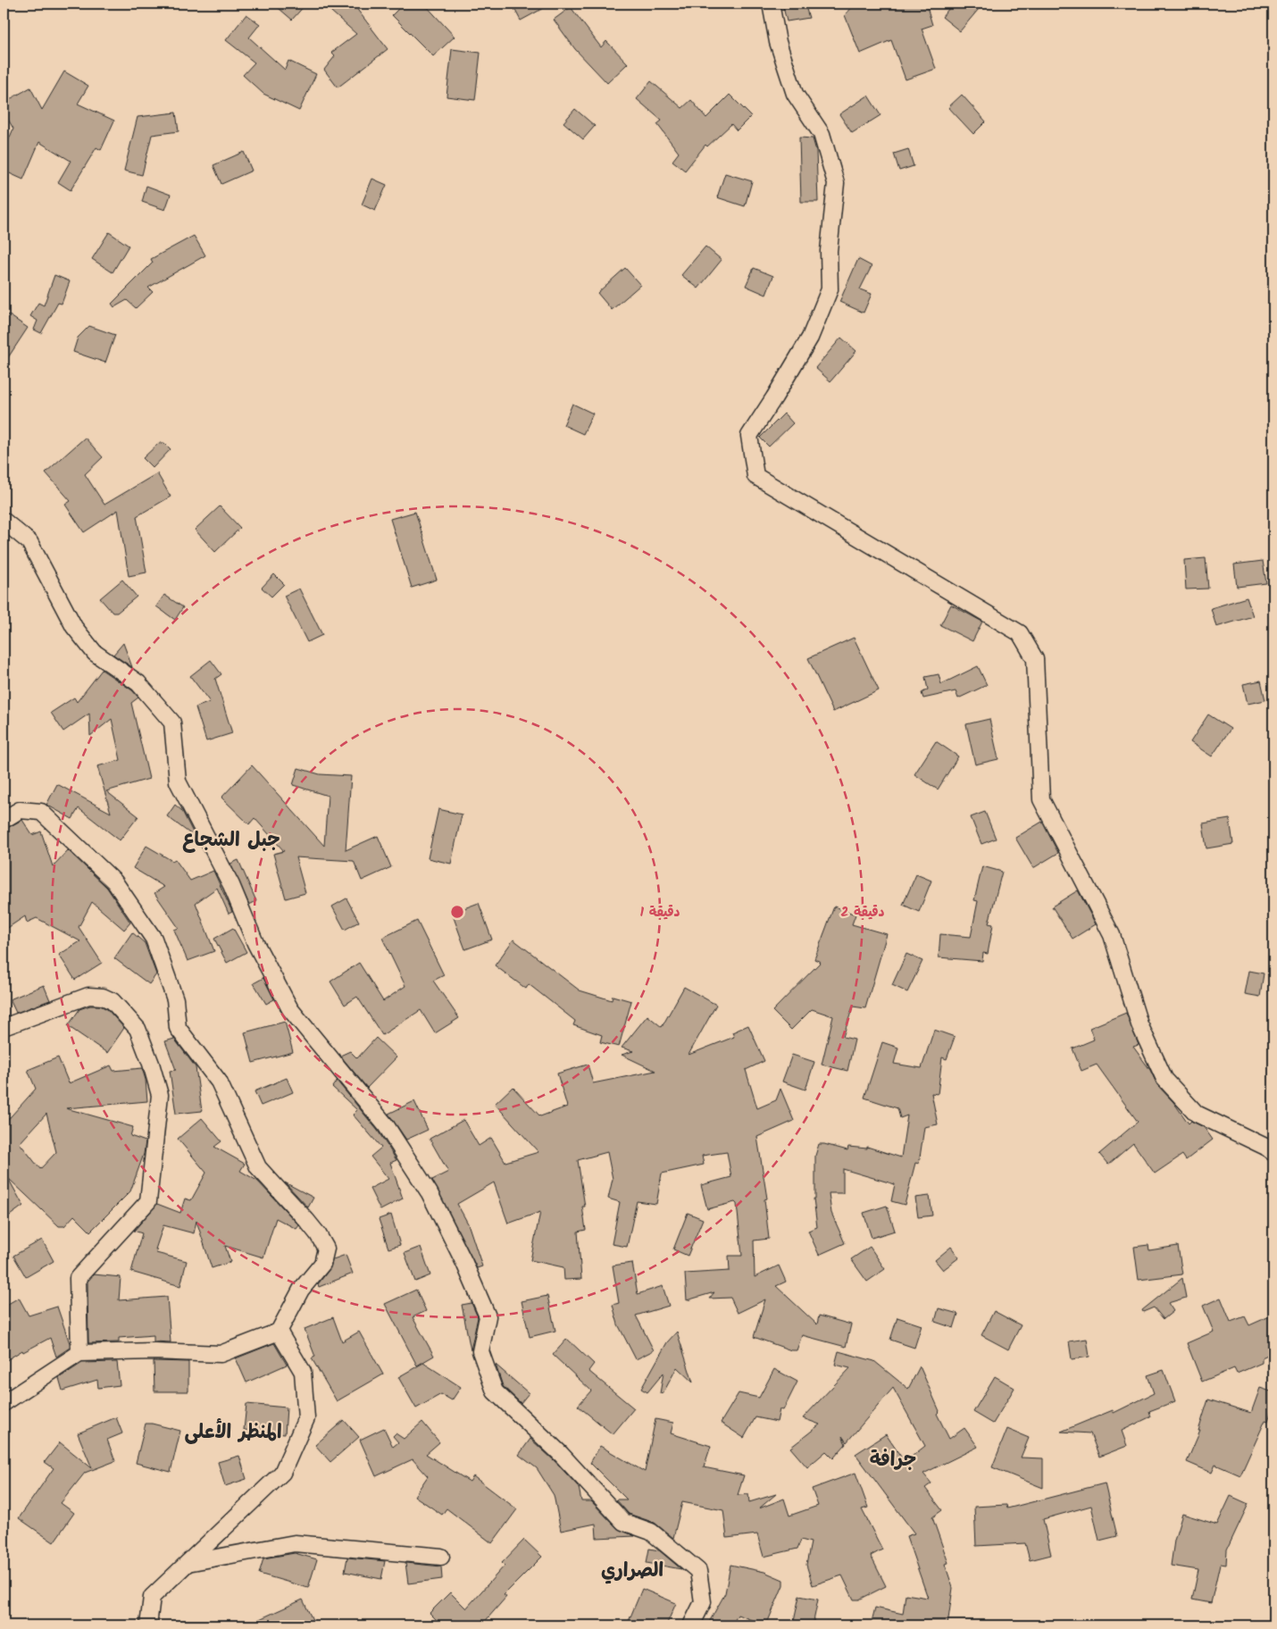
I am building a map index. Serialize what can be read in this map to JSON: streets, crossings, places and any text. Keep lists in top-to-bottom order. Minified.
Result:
{"districts":["جبل الشجاع","المنظر الأعلى","جرافة","الصراري"],"rings":["1 دقيقة","2 دقيقة"]}
